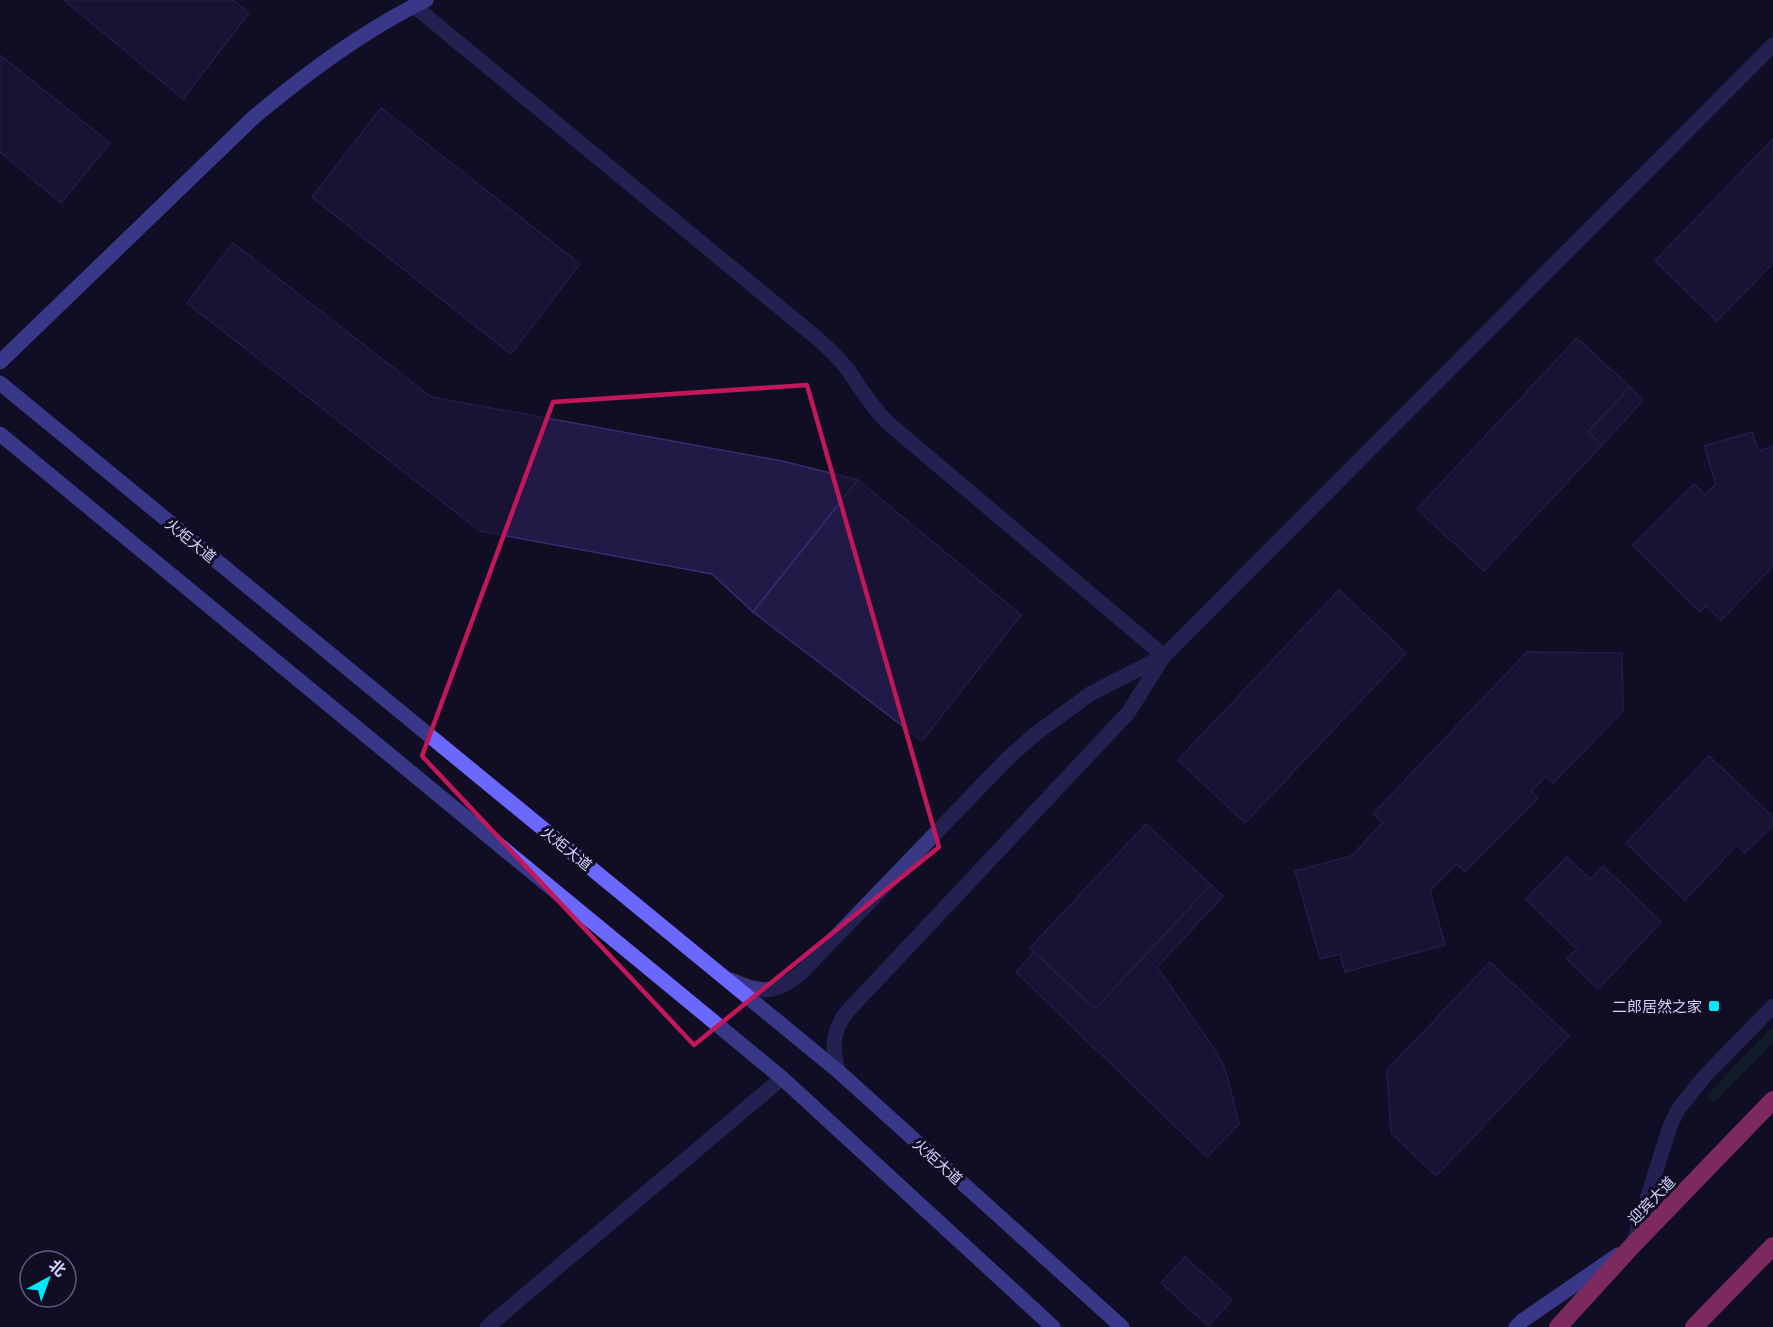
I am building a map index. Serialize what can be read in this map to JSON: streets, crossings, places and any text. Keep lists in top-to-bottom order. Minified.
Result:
{"streets":{"highway":["迎宾大道"],"main road":["火炬大道"]},"places":{"transit":["二郎居然之家"]},"north":"top right"}
